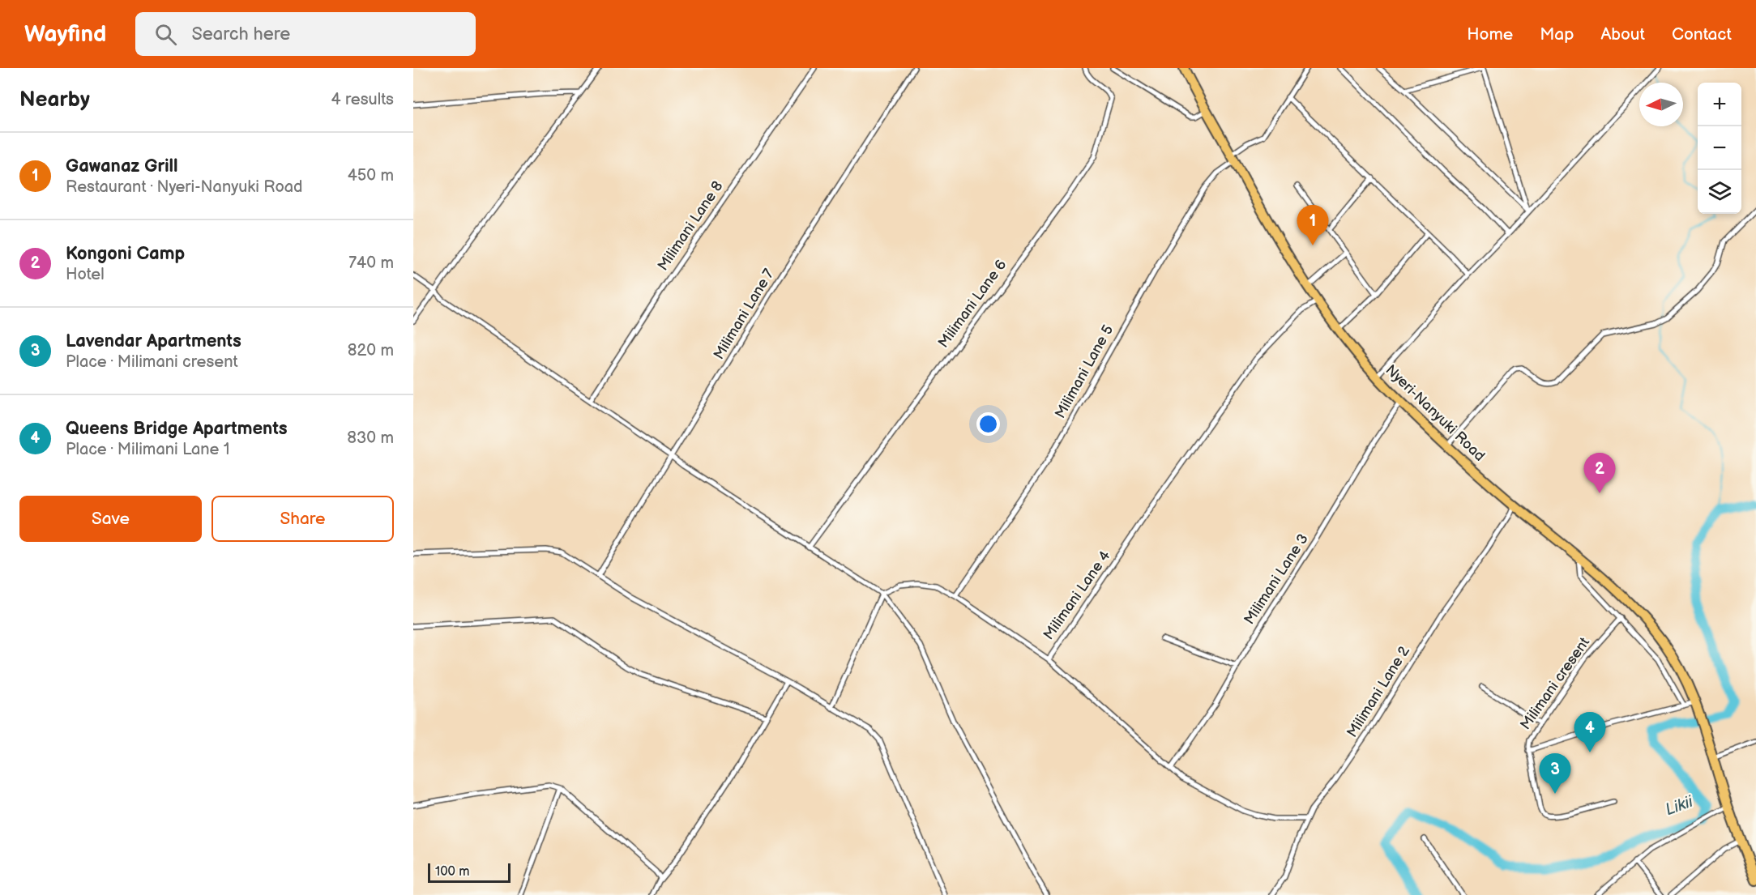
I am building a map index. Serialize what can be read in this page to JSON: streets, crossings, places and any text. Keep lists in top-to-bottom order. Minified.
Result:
{"streets":{"highway":["Nyeri-Nanyuki Road"],"street":["Milimani Lane 8","Milimani Lane 6","Milimani Lane 7","Milimani Lane 5","Milimani Lane 3","Milimani Lane 4","Milimani cresent","Milimani Lane 2"]},"crossings":[["Milimani Lane 5","Nyeri-Nanyuki Road"],["Nyeri-Nanyuki Road","Milimani Lane 3"],["Nyeri-Nanyuki Road","Milimani Lane 4"],["Nyeri-Nanyuki Road","Milimani Lane 2"],["Milimani Lane 3","Milimani Lane 4"],["Milimani Lane 4","Milimani Lane 2"]],"water":["Likii"],"scale_bar":"100 m","north":"left","page":{"header":"Wayfind","search":"Search here","nav":["Home","Map","About","Contact"],"heading":["Nearby","4 results"],"map_buttons":["+","−"],"list":[{"mark":"1","name":"Gawanaz Grill","note":"Restaurant · Nyeri-Nanyuki Road","value":"450 m"},{"mark":"2","name":"Kongoni Camp","note":"Hotel","value":"740 m"},{"mark":"3","name":"Lavendar Apartments","note":"Place · Milimani cresent","value":"820 m"},{"mark":"4","name":"Queens Bridge Apartments","note":"Place · Milimani Lane 1","value":"830 m"}],"pins":["1","2","4","3"],"buttons":["Save","Share"],"scale":"100 m"}}
